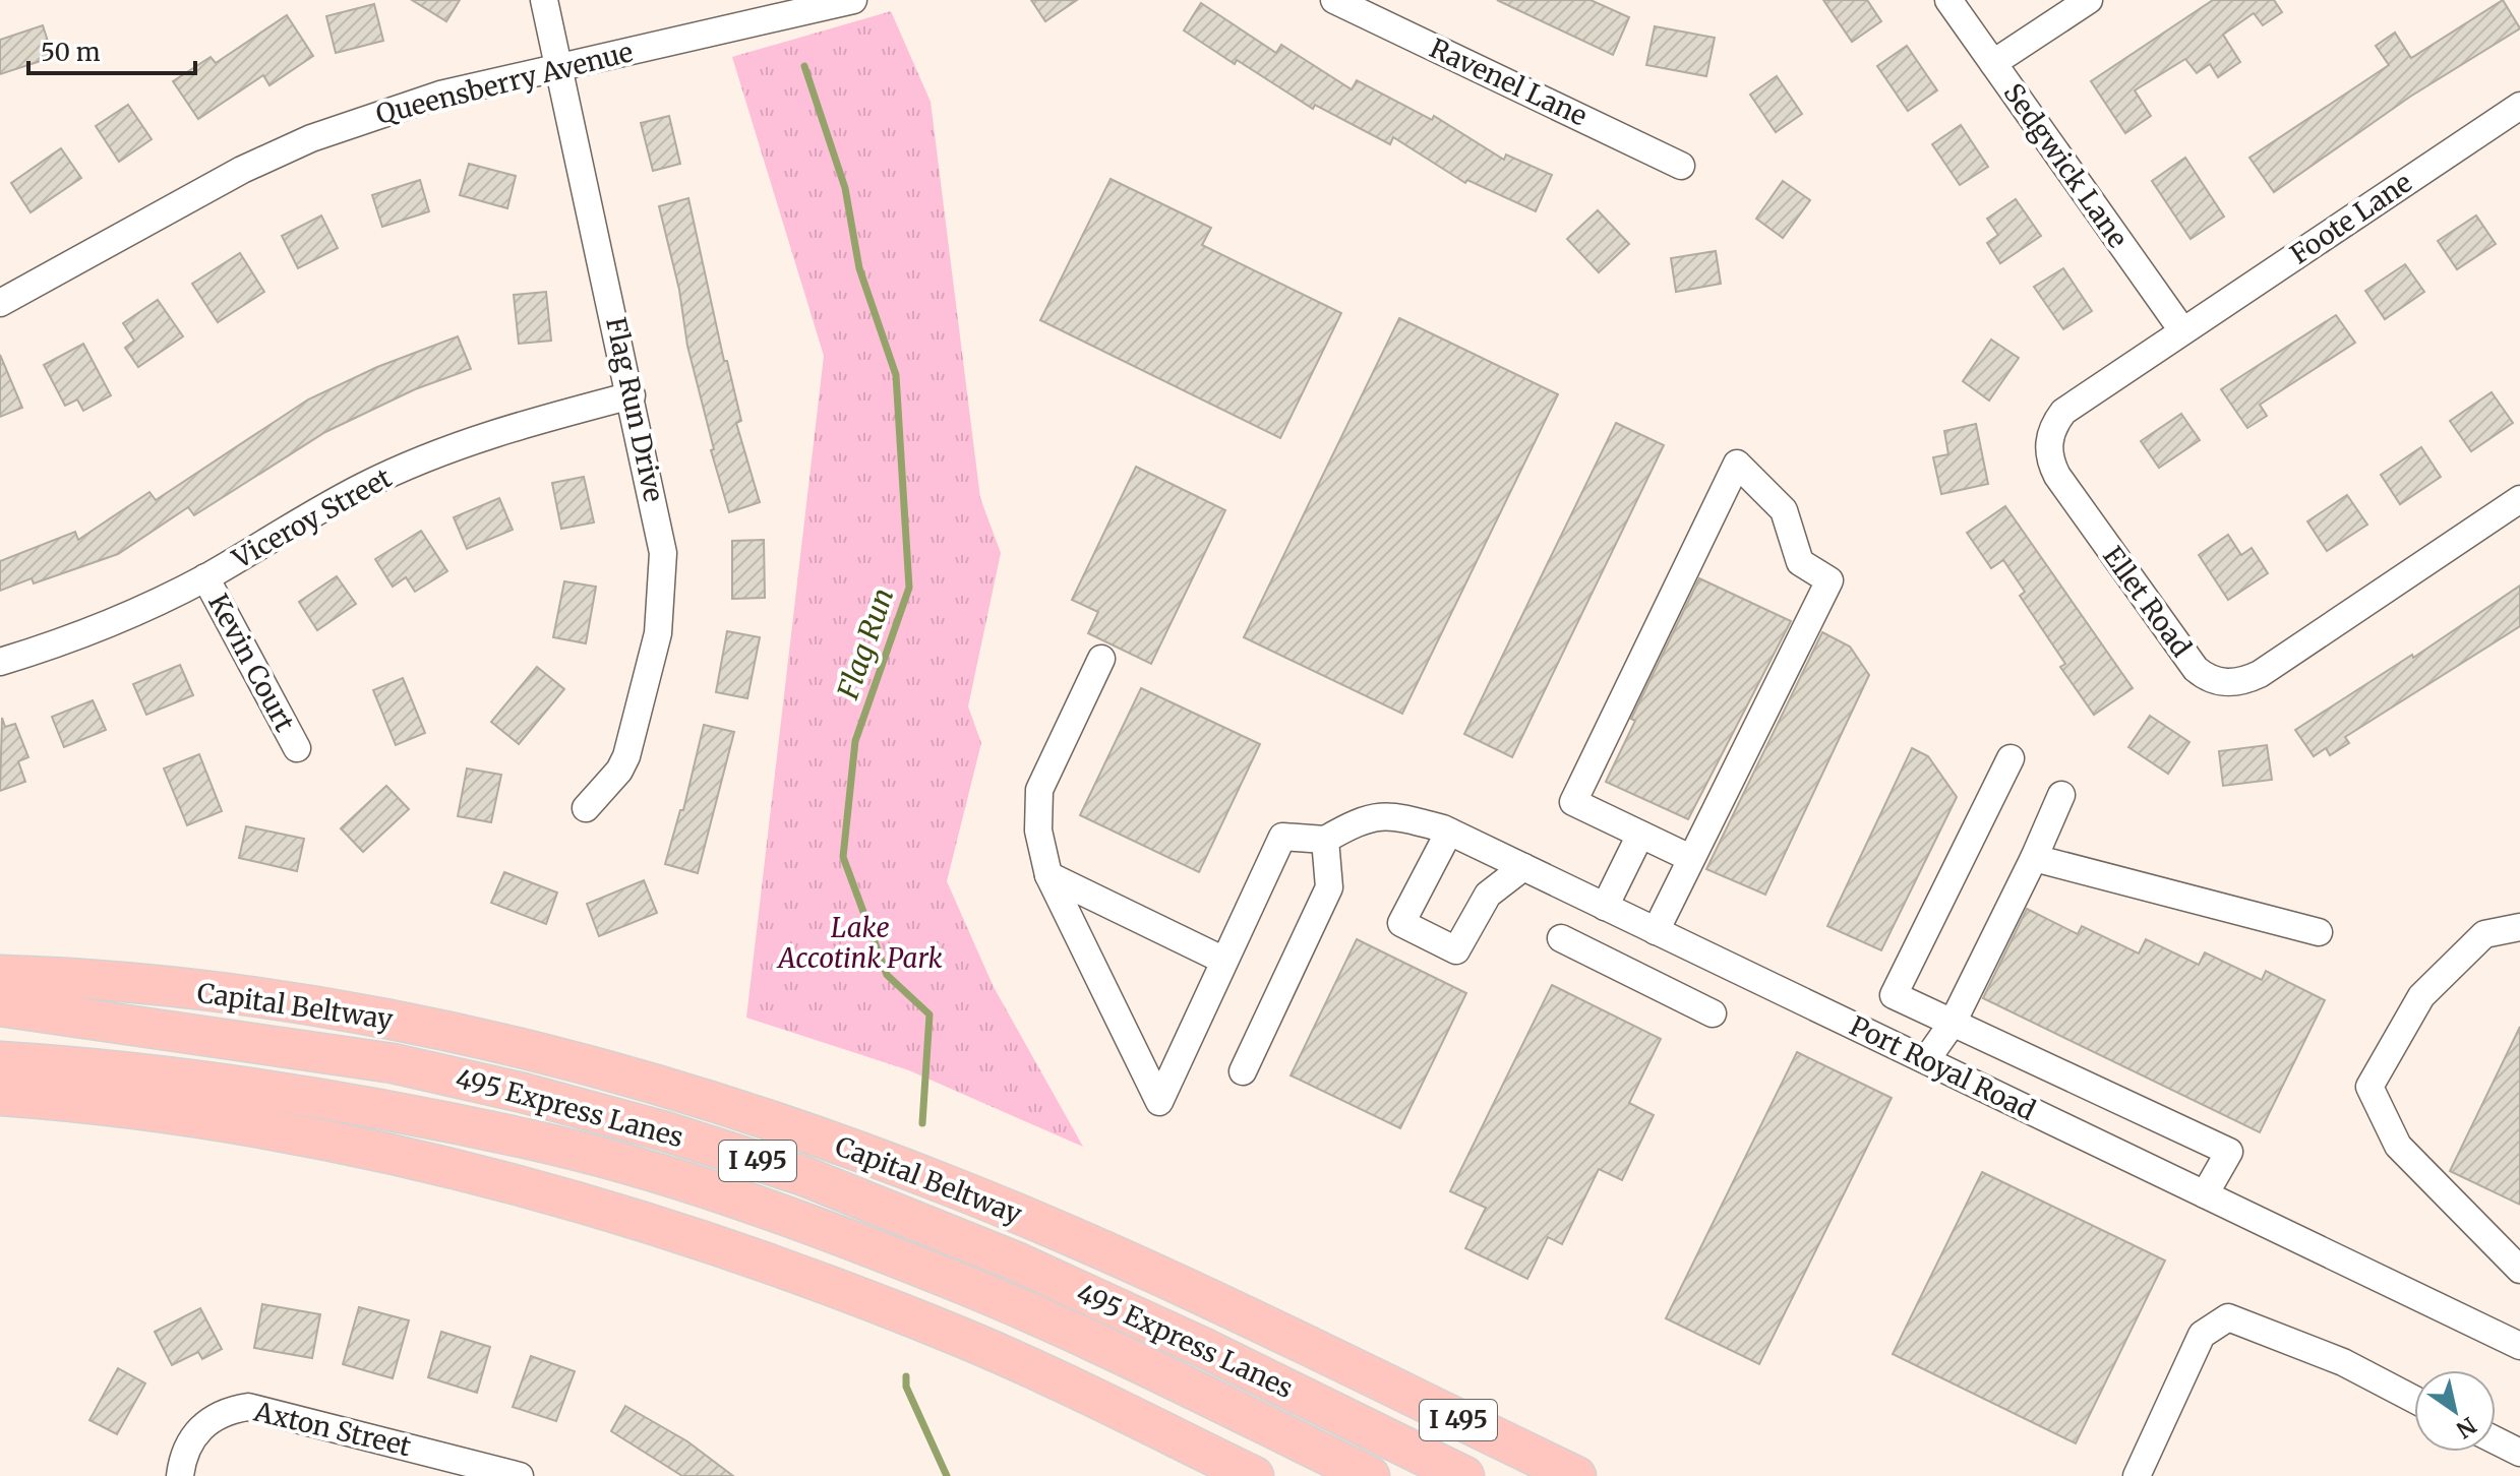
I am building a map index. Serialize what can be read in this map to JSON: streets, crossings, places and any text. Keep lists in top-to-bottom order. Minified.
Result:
{"streets":{"highway":["Capital Beltway","495 Express Lanes","I 495"],"street":["Ravenel Lane","Queensberry Avenue","Sedgwick Lane","Foote Lane","Flag Run Drive","Viceroy Street","Ellet Road","Kevin Court","Port Royal Road","Axton Street"]},"crossings":[["Queensberry Avenue","Flag Run Drive"],["Sedgwick Lane","Foote Lane"],["Sedgwick Lane","Ellet Road"],["Foote Lane","Ellet Road"],["Flag Run Drive","Viceroy Street"],["Viceroy Street","Kevin Court"]],"water":["Flag Run"],"parks":["Lake Accotink Park"],"scale_bar":"50 m","north":"bottom right"}
